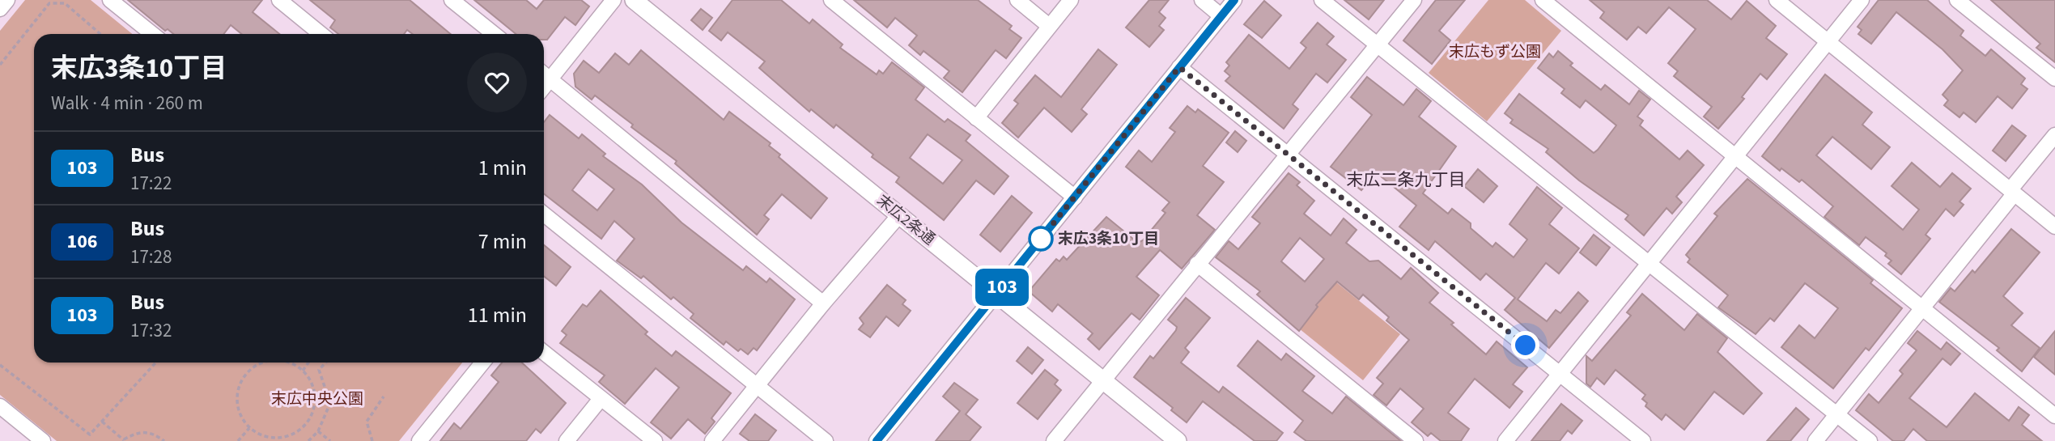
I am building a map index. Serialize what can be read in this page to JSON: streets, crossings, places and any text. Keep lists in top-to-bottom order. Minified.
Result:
{"streets":{"street":["末広2条通"]},"districts":["末広二条九丁目"],"parks":["末広もず公園","末広中央公園"],"places":["末広3条10丁目"],"lines":["bus line 103"],"page":{"on_map":"103","heading":["末広3条10丁目","Walk · 4 min · 260 m"],"list":[{"mark":"103","name":"Bus","note":"17:22","value":"1 min"},{"mark":"106","name":"Bus","note":"17:28","value":"7 min"},{"mark":"103","name":"Bus","note":"17:32","value":"11 min"}]}}
